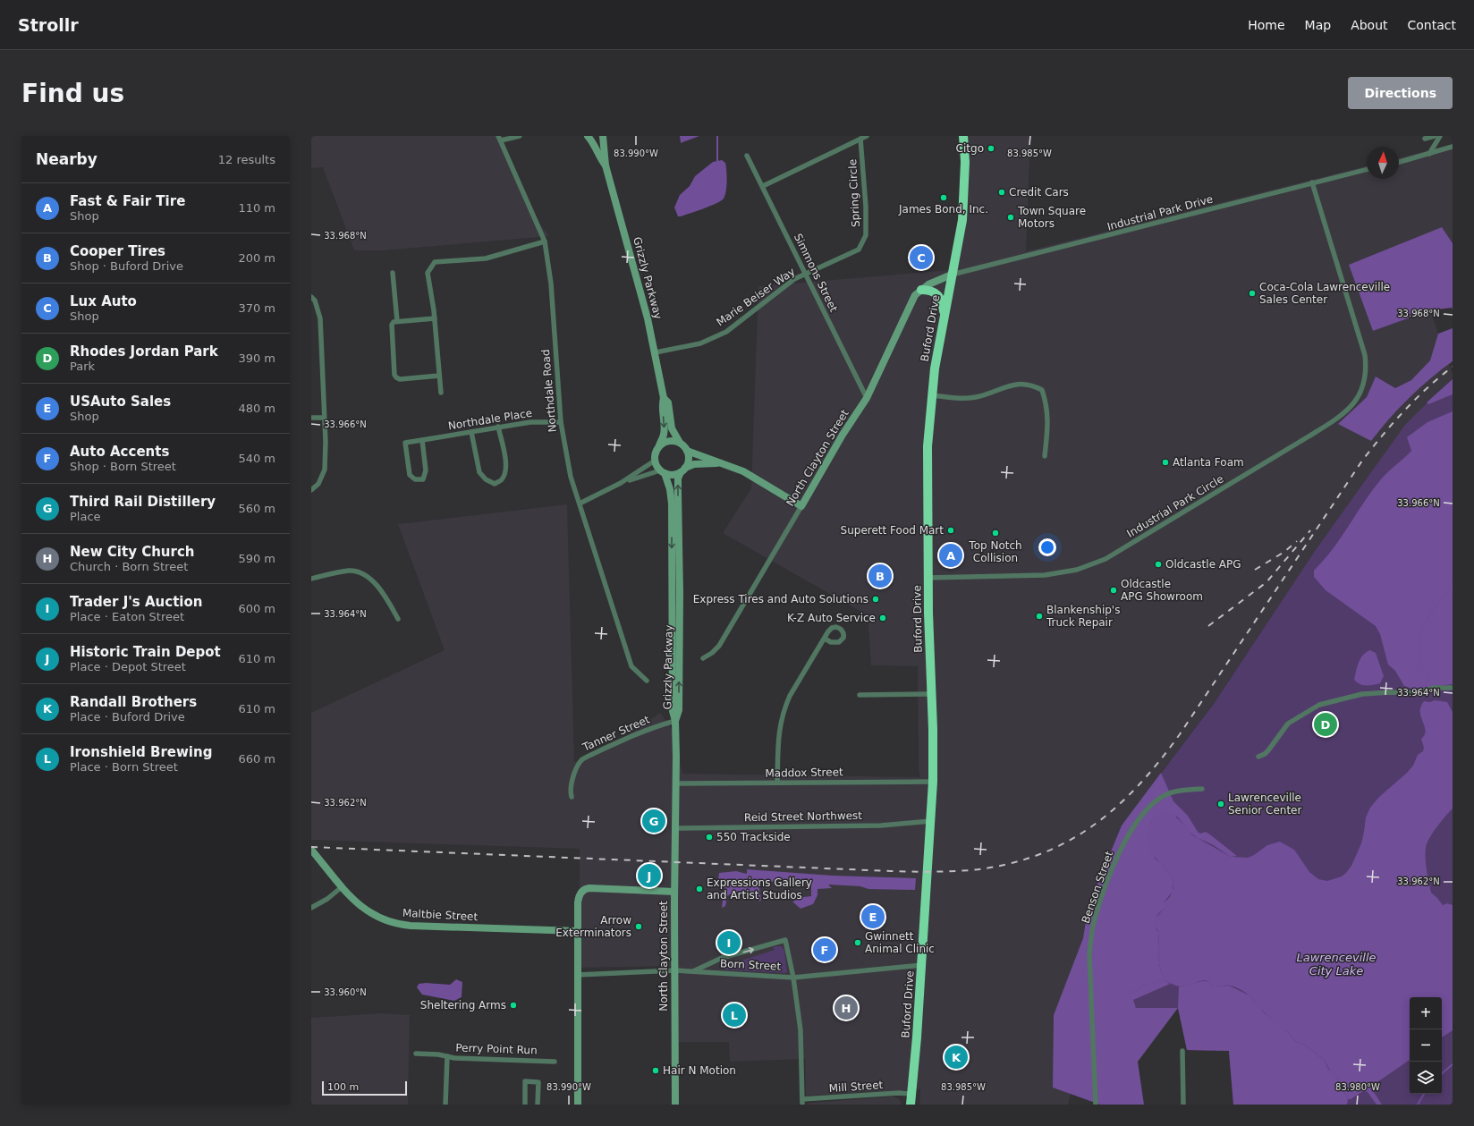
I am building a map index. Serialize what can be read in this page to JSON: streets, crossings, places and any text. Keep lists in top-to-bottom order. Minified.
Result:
{"streets":{"highway":["Buford Drive"],"street":["Spring Circle","Industrial Park Drive","Simmons Street","Grizzly Parkway","Marie Beiser Way","Northdale Road","Northdale Place","North Clayton Street","Industrial Park Circle","Tanner Street","Maddox Street","Reid Street Northwest","Benson Street","Maltbie Street","Born Street","Perry Point Run","Mill Street"]},"crossings":[["Spring Circle","Simmons Street"],["Spring Circle","Marie Beiser Way"],["Industrial Park Drive","Buford Drive"],["Industrial Park Drive","North Clayton Street"],["Industrial Park Drive","Industrial Park Circle"],["Simmons Street","Marie Beiser Way"],["Simmons Street","North Clayton Street"],["Grizzly Parkway","Marie Beiser Way"],["Grizzly Parkway","North Clayton Street"],["Grizzly Parkway","Tanner Street"],["Buford Drive","North Clayton Street"],["Buford Drive","Industrial Park Circle"],["Buford Drive","Maddox Street"],["Buford Drive","Reid Street Northwest"],["Buford Drive","Born Street"],["Buford Drive","Mill Street"],["Northdale Road","Northdale Place"],["North Clayton Street","Tanner Street"],["North Clayton Street","Maddox Street"],["North Clayton Street","Reid Street Northwest"],["North Clayton Street","Born Street"]],"water":["Lawrenceville City Lake"],"places":["Citgo","Credit Cars","James Bond, Inc.","Town Square Motors","Coca-Cola Lawrenceville Sales Center","Atlanta Foam","Superett Food Mart","Top Notch Collision","Oldcastle APG","Oldcastle APG Showroom","Express Tires and Auto Solutions","Blankenship's Truck Repair","K-Z Auto Service","Lawrenceville Senior Center","550 Trackside","Expressions Gallery and Artist Studios","Arrow Exterminators","Gwinnett Animal Clinic","Sheltering Arms","Hair N Motion"],"scale_bar":"100 m","north":"top","page":{"header":"Strollr","nav":["Home","Map","About","Contact"],"buttons":"Directions","title":"Find us","heading":["Nearby","12 results"],"list":[{"mark":"A","name":"Fast & Fair Tire","note":"Shop","value":"110 m"},{"mark":"B","name":"Cooper Tires","note":"Shop · Buford Drive","value":"200 m"},{"mark":"C","name":"Lux Auto","note":"Shop","value":"370 m"},{"mark":"D","name":"Rhodes Jordan Park","note":"Park","value":"390 m"},{"mark":"E","name":"USAuto Sales","note":"Shop","value":"480 m"},{"mark":"F","name":"Auto Accents","note":"Shop · Born Street","value":"540 m"},{"mark":"G","name":"Third Rail Distillery","note":"Place","value":"560 m"},{"mark":"H","name":"New City Church","note":"Church · Born Street","value":"590 m"},{"mark":"I","name":"Trader J's Auction","note":"Place · Eaton Street","value":"600 m"},{"mark":"J","name":"Historic Train Depot","note":"Place · Depot Street","value":"610 m"},{"mark":"K","name":"Randall Brothers","note":"Place · Buford Drive","value":"610 m"},{"mark":"L","name":"Ironshield Brewing","note":"Place · Born Street","value":"660 m"}],"pins":["C","A","B","D","G","J","E","I","F","H","L","K"],"map_buttons":["+","−"],"scale":"100 m"},"coordinates":["83.990°W","83.985°W","33.968°N","33.966°N","33.964°N","33.962°N","33.960°N","83.980°W"]}
